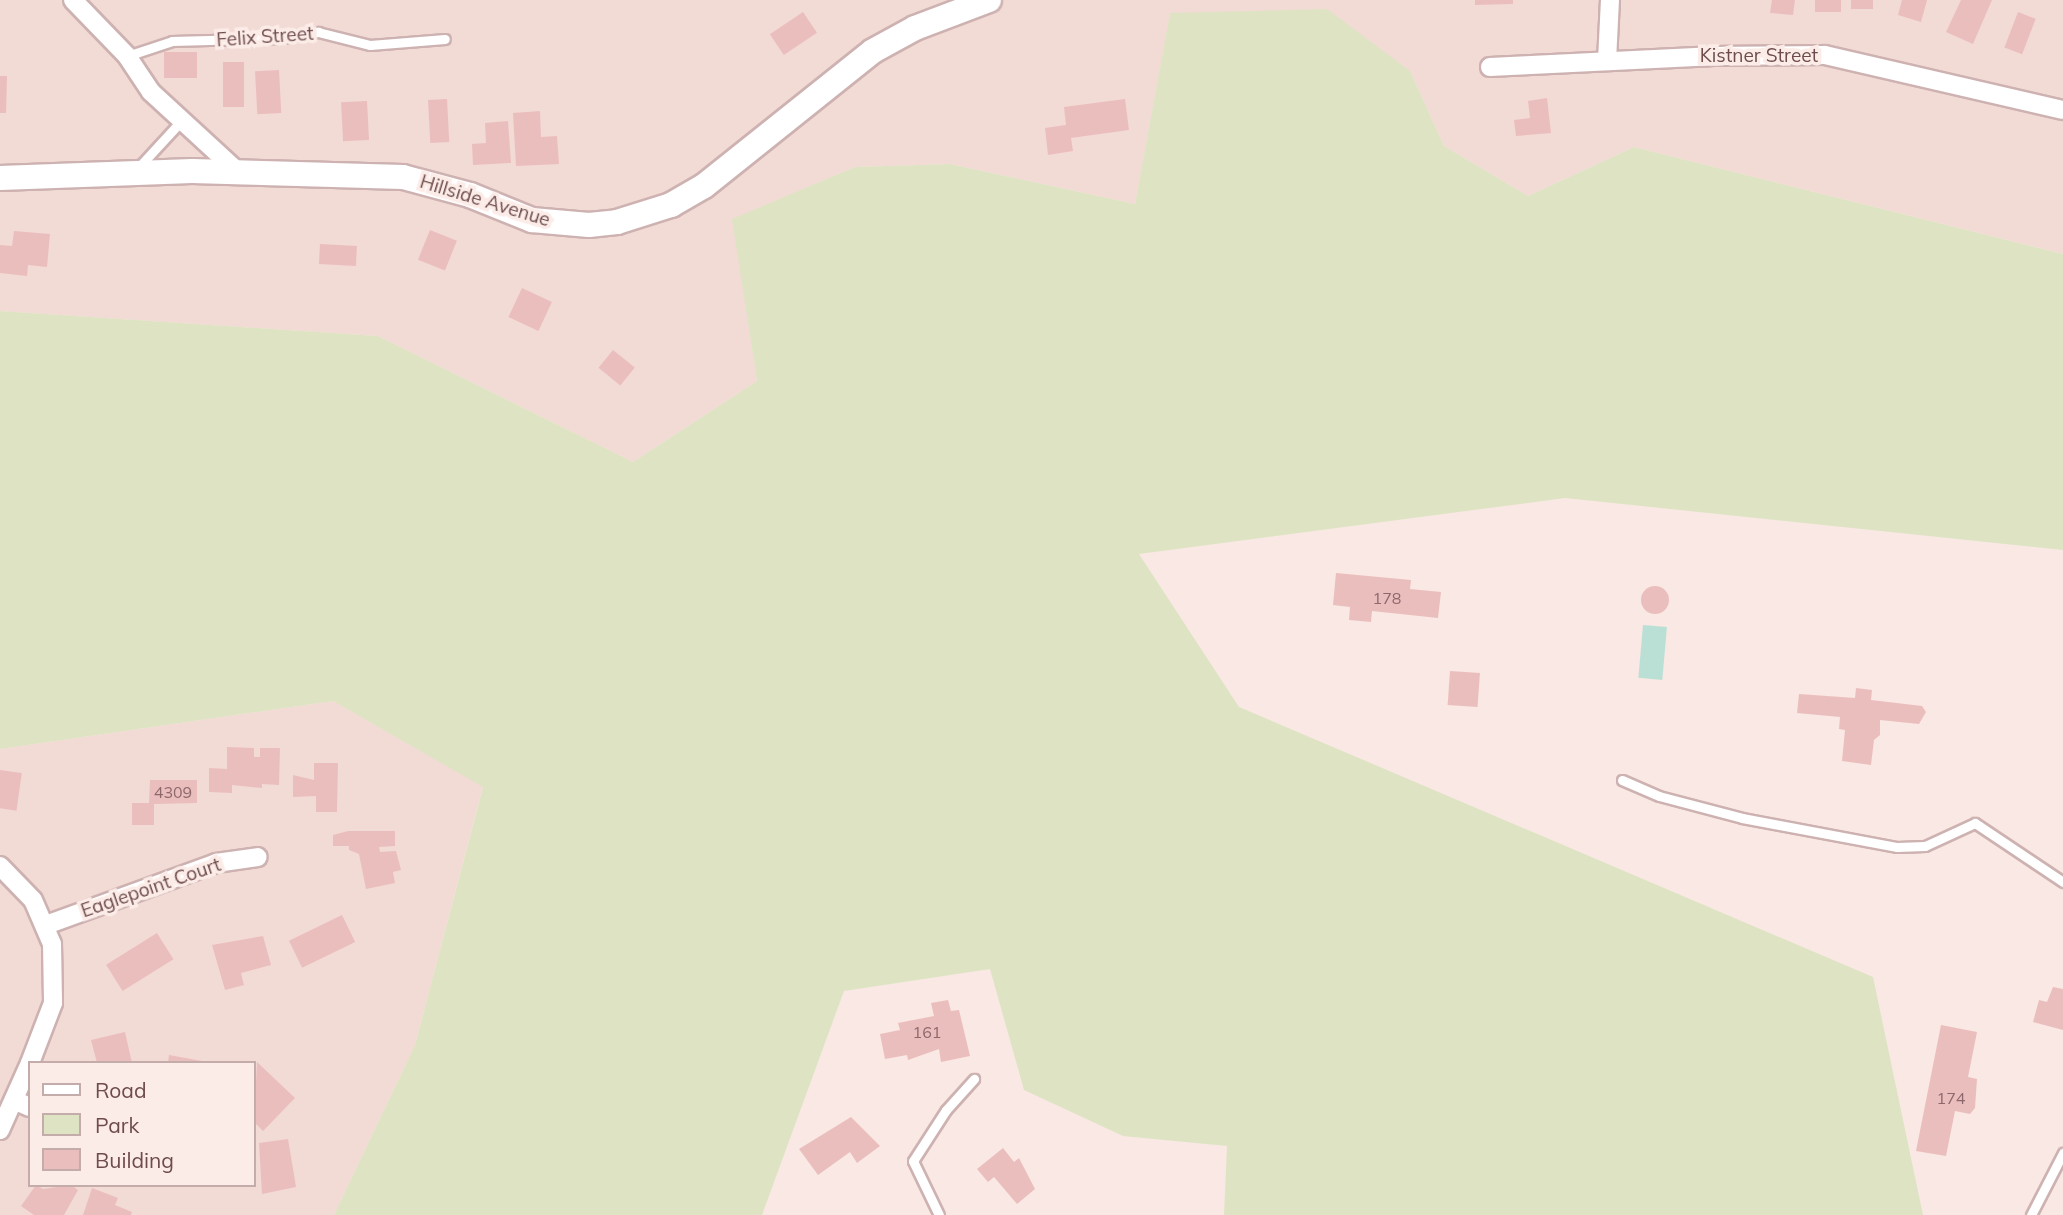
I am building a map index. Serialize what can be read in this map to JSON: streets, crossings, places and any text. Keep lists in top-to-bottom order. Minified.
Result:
{"streets":{"street":["Kistner Street","Hillside Avenue","Eaglepoint Court"],"lane":["Felix Street"]},"house_numbers":["178","4309","161","174"],"legend":["Road","Park","Building"]}
